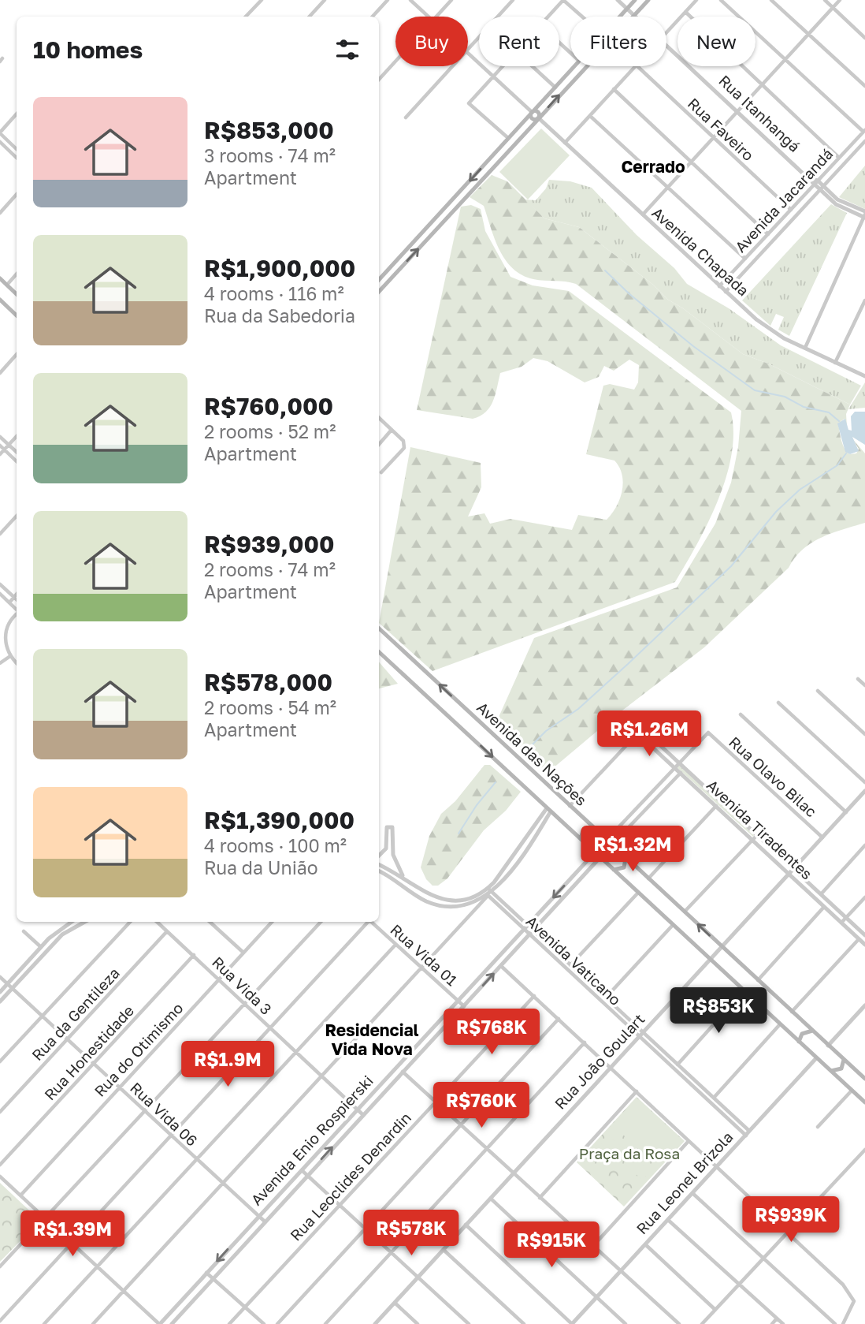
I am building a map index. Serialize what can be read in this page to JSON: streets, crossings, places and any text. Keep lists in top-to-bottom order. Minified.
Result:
{"streets":{"main road":["Avenida das Nações"],"street":["Rua Itanhangá","Rua Faveiro","Avenida Jacarandá","Avenida Chapada","Rua Olavo Bilac","Avenida Tiradentes","Rua Vida 01","Avenida Vaticano","Rua Vida 3","Rua da Gentileza","Rua do Otimismo","Rua Honestidade","Rua João Goulart","Rua Vida 06","Avenida Enio Rospierski","Rua Leoclides Denardin","Rua Leonel Brizola"]},"crossings":[["Rua Itanhangá","Avenida Jacarandá"],["Rua Faveiro","Avenida Jacarandá"],["Avenida Jacarandá","Avenida Chapada"],["Avenida das Nações","Rua João Goulart"],["Avenida das Nações","Avenida Enio Rospierski"],["Avenida das Nações","Rua Leonel Brizola"],["Rua Olavo Bilac","Avenida Tiradentes"],["Rua Olavo Bilac","Rua João Goulart"],["Avenida Tiradentes","Rua João Goulart"],["Rua Vida 01","Avenida Enio Rospierski"],["Avenida Vaticano","Rua João Goulart"],["Avenida Vaticano","Avenida Enio Rospierski"],["Avenida Vaticano","Rua Leonel Brizola"],["Rua Vida 3","Rua da Gentileza"],["Rua Vida 3","Rua do Otimismo"],["Rua Vida 3","Rua Honestidade"],["Rua Vida 3","Avenida Enio Rospierski"],["Rua da Gentileza","Rua Vida 06"],["Rua do Otimismo","Rua Vida 06"],["Rua Honestidade","Rua Vida 06"],["Rua Vida 06","Avenida Enio Rospierski"]],"districts":["Cerrado","Residencial Vida Nova"],"parks":["Praça da Rosa"],"page":{"chip":["Buy","Rent","Filters","New"],"heading":"10 homes","list":[{"name":"R$853,000","note":"3 rooms · 74 m² · Apartment"},{"name":"R$1,900,000","note":"4 rooms · 116 m² · Rua da Sabedoria"},{"name":"R$760,000","note":"2 rooms · 52 m² · Apartment"},{"name":"R$939,000","note":"2 rooms · 74 m² · Apartment"},{"name":"R$578,000","note":"2 rooms · 54 m² · Apartment"},{"name":"R$1,390,000","note":"4 rooms · 100 m² · Rua da União"}],"price":["R$1.26M","R$1.32M","R$853K","R$768K","R$1.9M","R$760K","R$939K","R$578K","R$1.39M","R$915K"]}}
